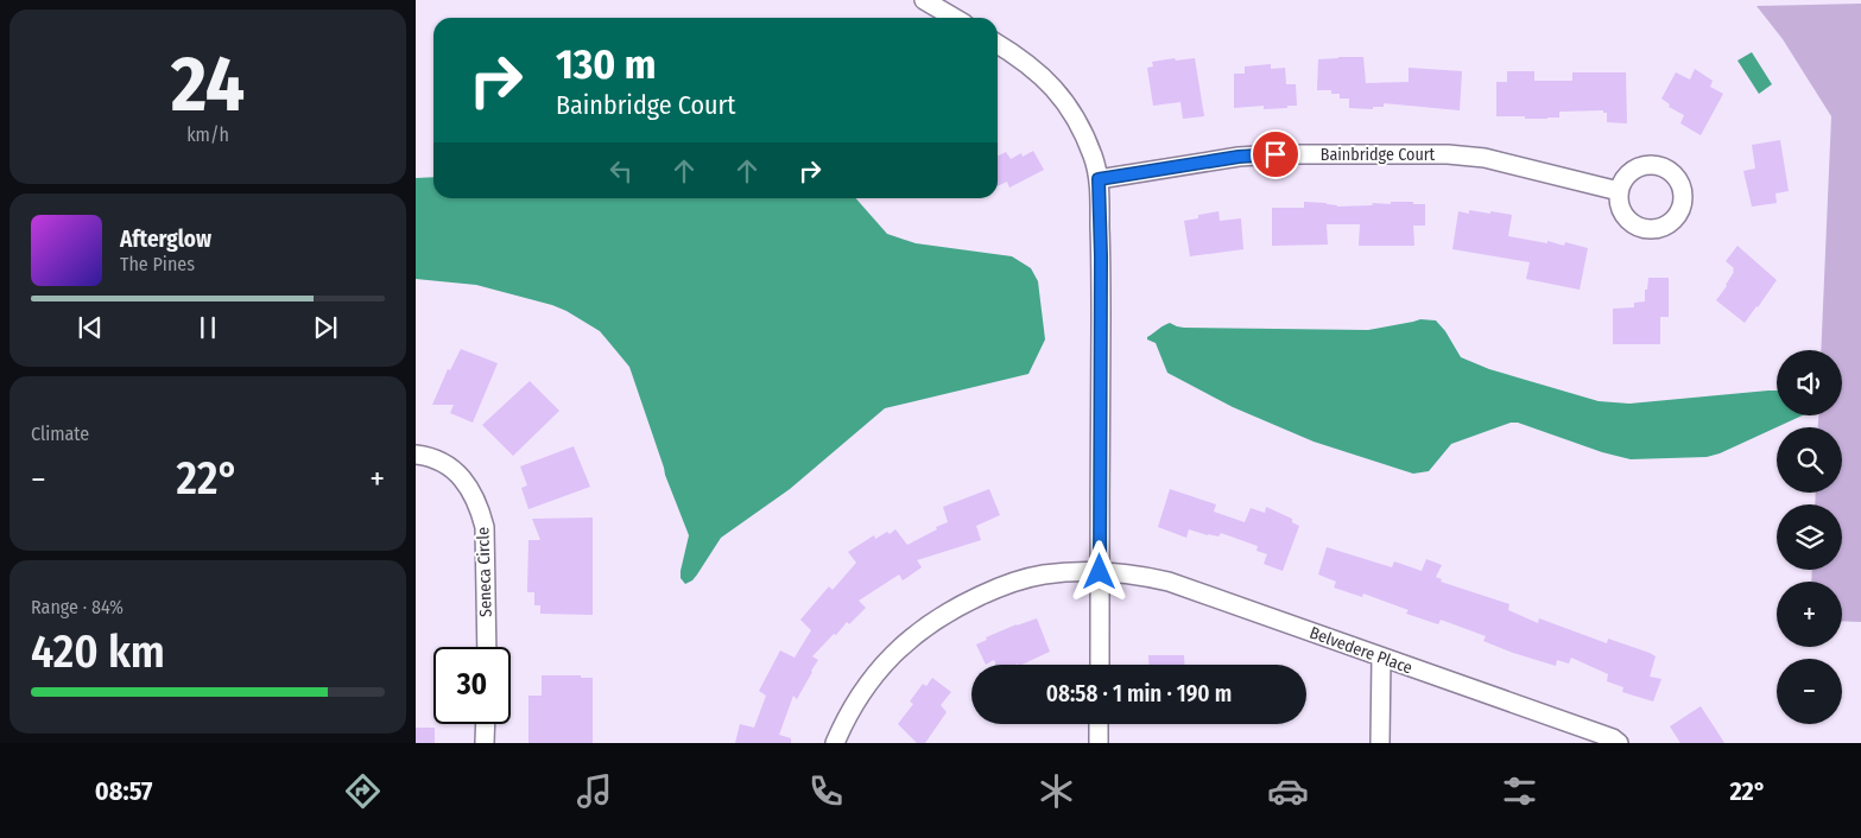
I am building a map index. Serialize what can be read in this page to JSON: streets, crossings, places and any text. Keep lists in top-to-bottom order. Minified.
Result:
{"streets":{"street":["Bainbridge Court","Seneca Circle","Belvedere Place"]},"page":{"tile":[["24","km/h"],"Climate",["Range · 84%","420 km"]],"turn":["130 m","Bainbridge Court"],"song":["Afterglow","The Pines"],"map_buttons":["+","−"],"heat":["−","22°","+"],"limit":"30","trip":"08:58 · 1 min · 190 m","tabs":["08:57","22°"]}}
